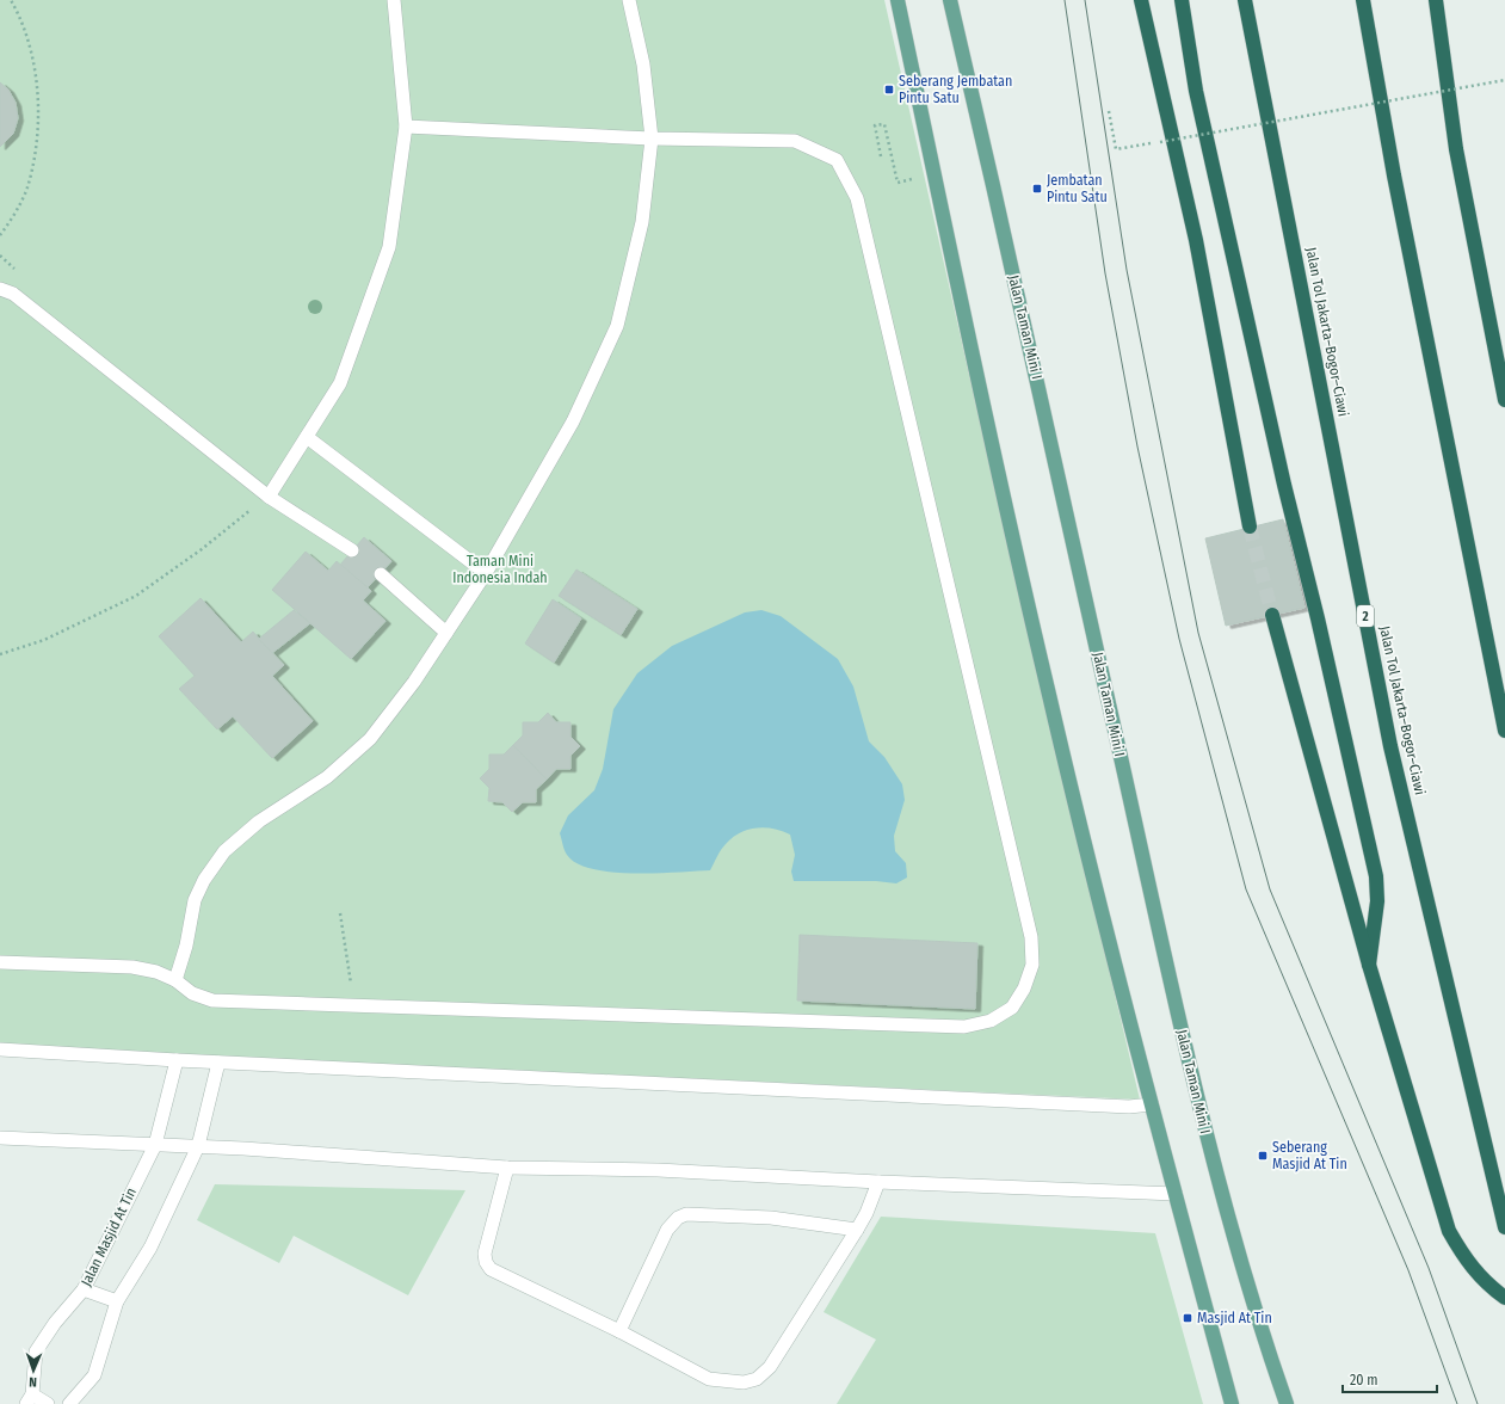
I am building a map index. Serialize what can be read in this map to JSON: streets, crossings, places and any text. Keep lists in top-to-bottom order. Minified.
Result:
{"streets":{"highway":["Jalan Tol Jakarta–Bogor–Ciawi","2"],"main road":["Jalan Taman Mini I"],"lane":["Jalan Masjid At Tin"]},"parks":["Taman Mini Indonesia Indah"],"places":{"transit":["Seberang Jembatan Pintu Satu","Jembatan Pintu Satu","Seberang Masjid At Tin","Masjid At Tin"]},"scale_bar":"20 m","north":"bottom"}
